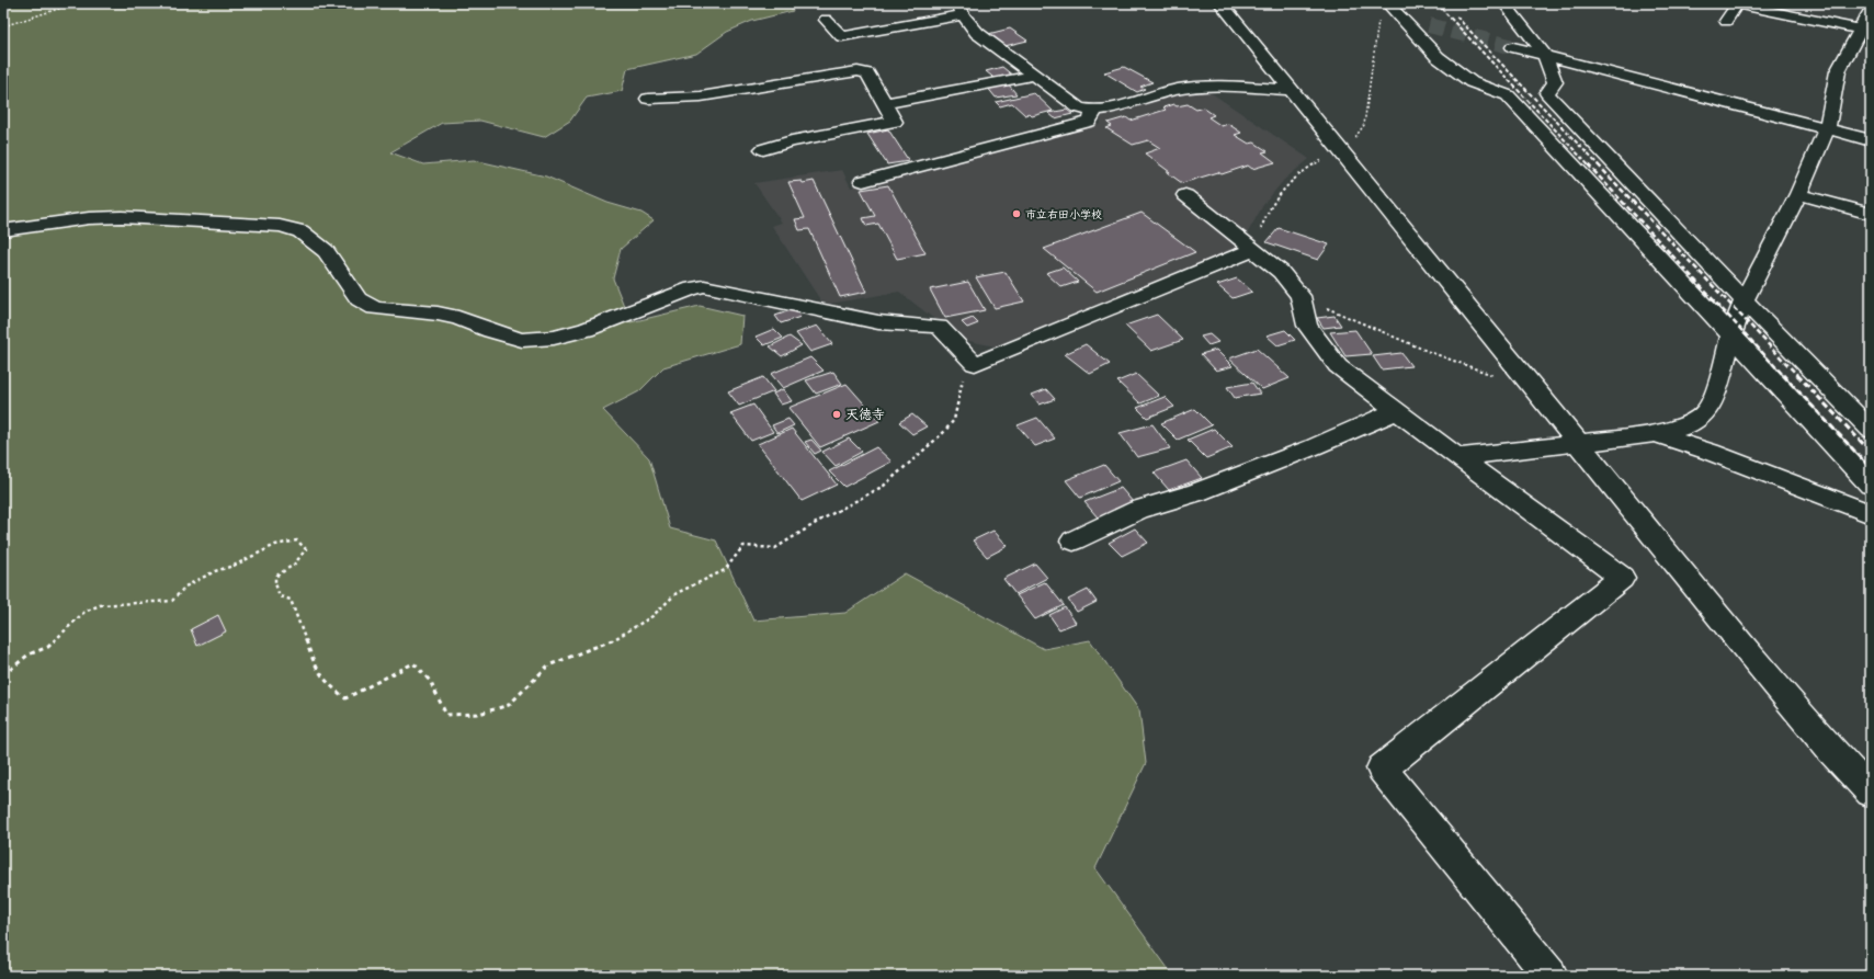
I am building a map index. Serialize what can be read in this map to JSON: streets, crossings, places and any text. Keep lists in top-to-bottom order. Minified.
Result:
{"places":["市立右田小学校","天徳寺"]}
